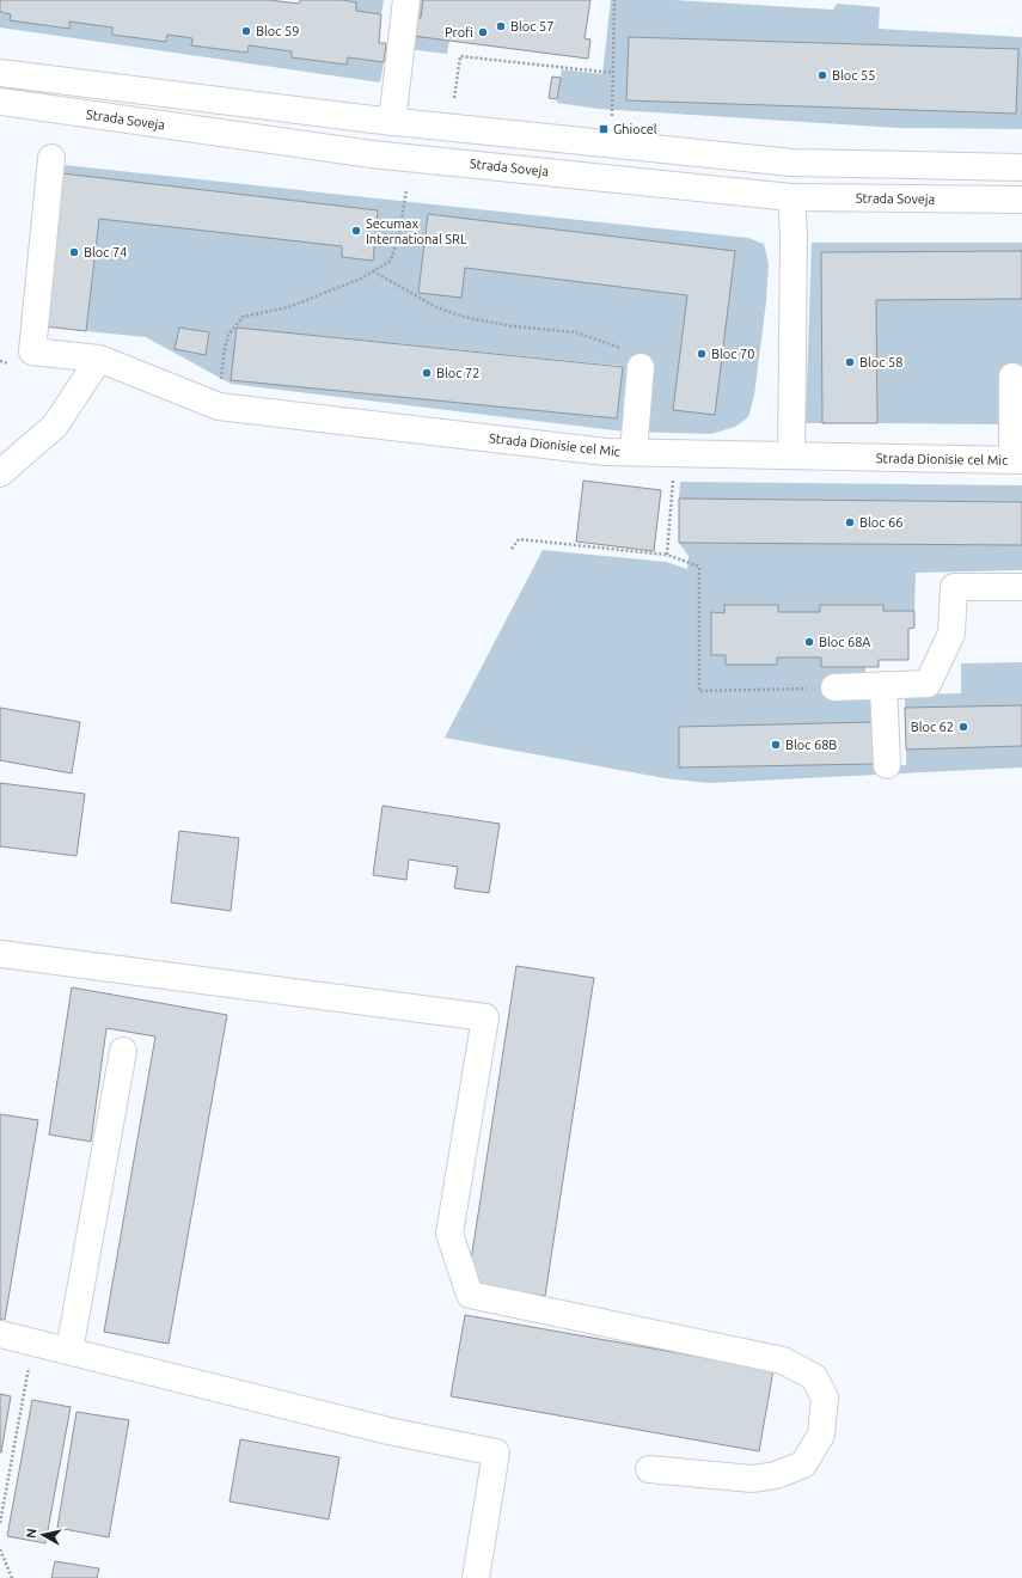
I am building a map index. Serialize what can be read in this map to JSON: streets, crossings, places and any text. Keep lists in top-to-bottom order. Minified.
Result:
{"streets":{"street":["Strada Soveja","Strada Dionisie cel Mic"]},"places":{"other":["Bloc 57","Bloc 59","Profi","Bloc 55","Secumax International SRL","Bloc 74","Bloc 70","Bloc 58","Bloc 72","Bloc 66","Bloc 68A","Bloc 62","Bloc 68B"],"transit":["Ghiocel"]},"north":"left"}
